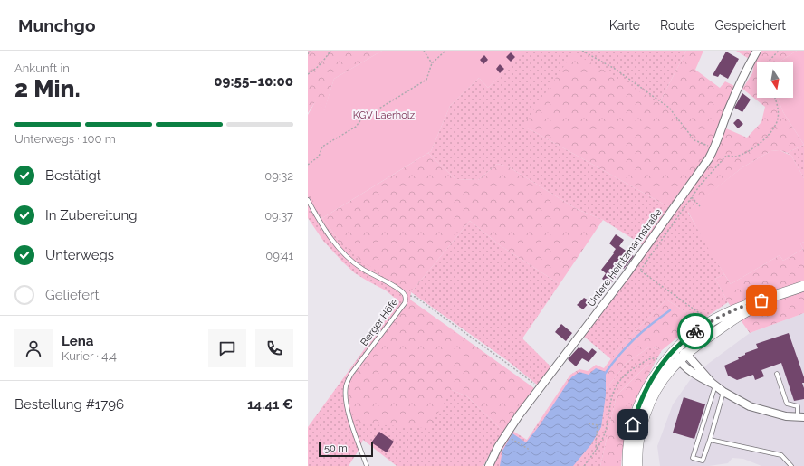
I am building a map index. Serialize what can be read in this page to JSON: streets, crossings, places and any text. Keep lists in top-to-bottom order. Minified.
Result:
{"streets":{"street":["Untere Heintzmannstraße"],"lane":["Berger Höfe"]},"parks":["KGV Laerholz"],"scale_bar":"50 m","north":"bottom","page":{"header":"Munchgo","nav":["Karte","Route","Gespeichert"],"heading":["2 Min.","Ankunft in","09:55–10:00"],"panel":["Lena","Kurier · 4.4","Bestellung #1796","14.41 €"],"bar":"Unterwegs · 100 m","list":[["Bestätigt","09:32"],["In Zubereitung","09:37"],["Unterwegs","09:41"],"Geliefert"],"scale":"50 m"}}
